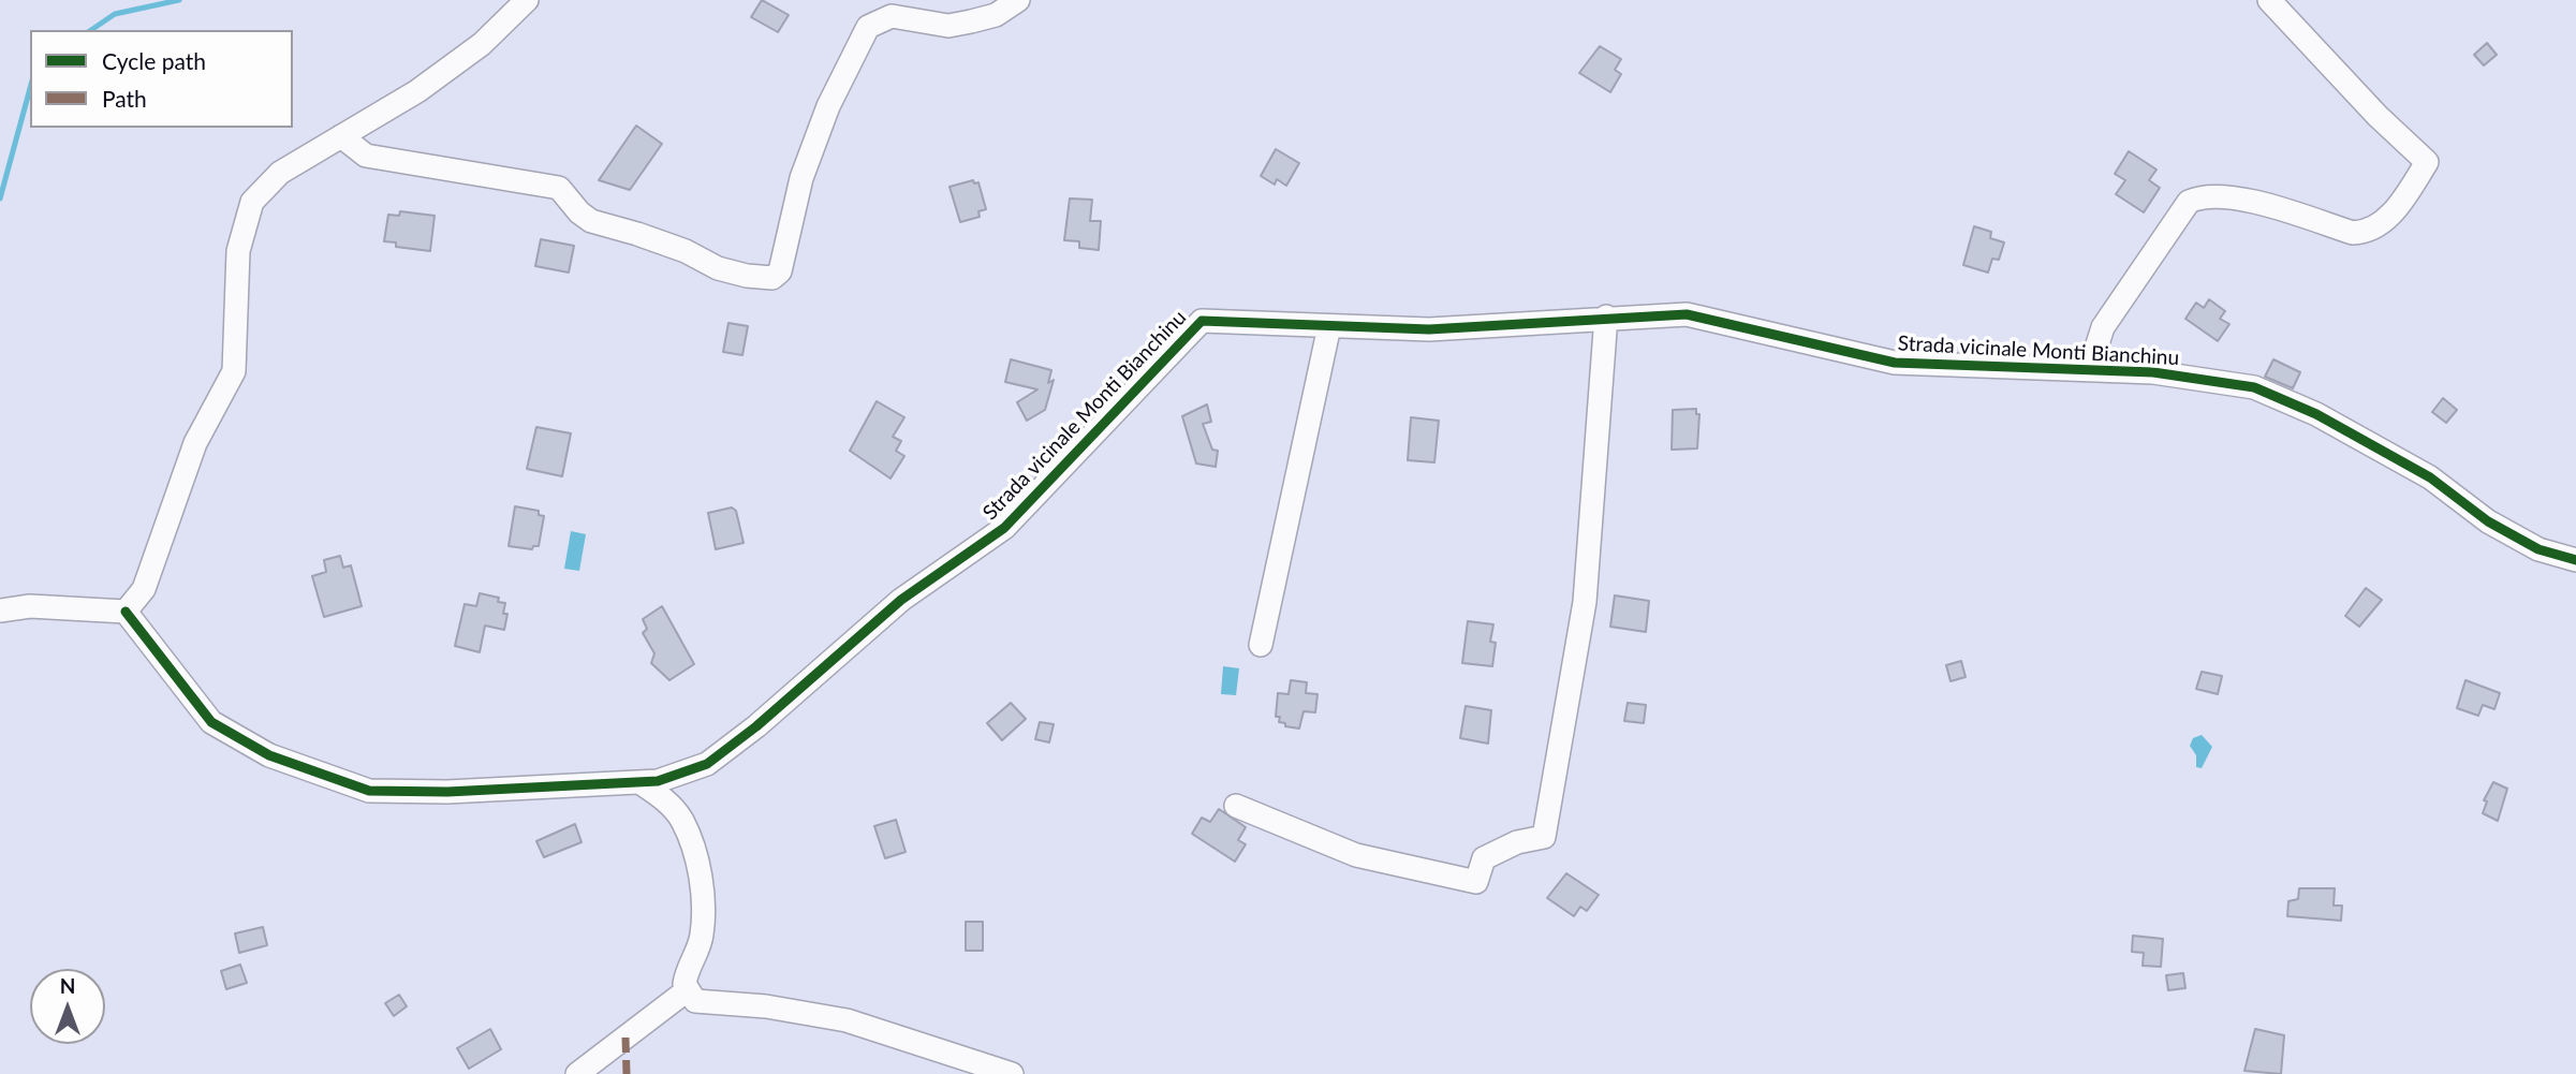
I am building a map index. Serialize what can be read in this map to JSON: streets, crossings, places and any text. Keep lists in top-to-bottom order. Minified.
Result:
{"streets":{"street":["Strada vicinale Monti Bianchinu"]},"legend":["Cycle path","Path"],"north":"top"}
